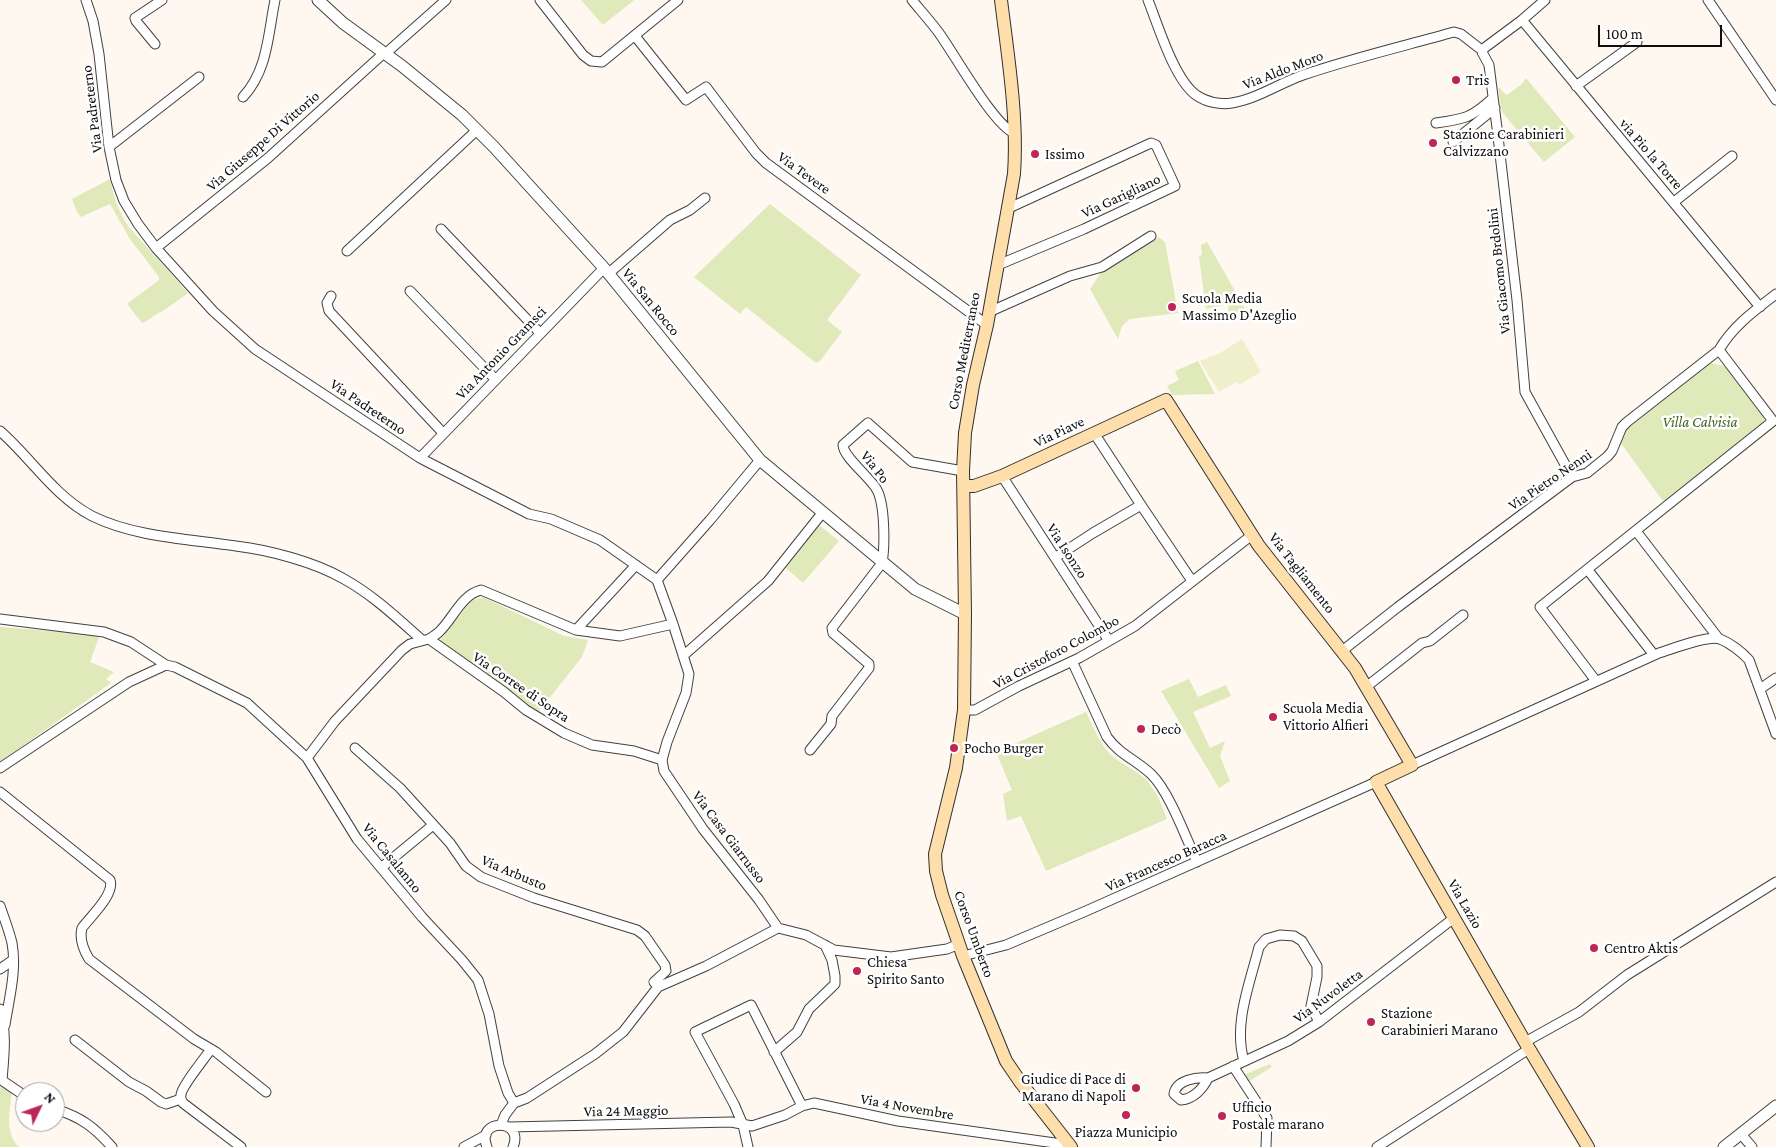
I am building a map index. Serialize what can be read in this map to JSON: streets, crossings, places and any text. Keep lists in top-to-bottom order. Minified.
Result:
{"streets":{"main road":["Corso Mediterraneo","Via Piave","Via Tagliamento","Via Lazio","Corso Umberto"],"street":["Via Aldo Moro","Via Padreterno","Via Giuseppe Di Vittorio","via Pio la Torre","Via Tevere","Via Garigliano","Via Giacomo Brdolini","Via San Rocco","Via Antonio Gramsci","Via Po","Via Pietro Nenni","Via Isonzo","Via Cristoforo Colombo","Via Corree di Sopra","Via Casa Giarrusso","Via Casalanno","Via Francesco Baracca","Via Arbusto","Via Nuvoletta","Via 4 Novembre","Via 24 Maggio"]},"crossings":[["Via Aldo Moro","Via Giacomo Brdolini"],["Via Padreterno","Via Giuseppe Di Vittorio"],["Via Padreterno","Via Antonio Gramsci"],["Via Giuseppe Di Vittorio","Via San Rocco"],["via Pio la Torre","Via Pietro Nenni"],["Via Tevere","Corso Mediterraneo"],["Via Garigliano","Corso Mediterraneo"],["Via Giacomo Brdolini","Via Pietro Nenni"],["Via San Rocco","Corso Mediterraneo"],["Via San Rocco","Via Antonio Gramsci"],["Via San Rocco","Via Po"],["Corso Mediterraneo","Via Piave"],["Corso Mediterraneo","Via Po"],["Corso Mediterraneo","Via Cristoforo Colombo"],["Corso Mediterraneo","Corso Umberto"],["Via Piave","Via Isonzo"],["Via Piave","Via Tagliamento"],["Via Pietro Nenni","Via Tagliamento"],["Via Isonzo","Via Cristoforo Colombo"],["Via Tagliamento","Via Cristoforo Colombo"],["Via Cristoforo Colombo","Corso Umberto"],["Via Corree di Sopra","Via Casa Giarrusso"],["Via Casa Giarrusso","Via Francesco Baracca"],["Via Francesco Baracca","Via Lazio"],["Via Francesco Baracca","Corso Umberto"],["Via Lazio","Via Nuvoletta"],["Corso Umberto","Via 4 Novembre"],["Via 4 Novembre","Via 24 Maggio"]],"parks":["Villa Calvisia"],"places":["Tris","Stazione Carabinieri Calvizzano","Issimo","Scuola Media Massimo D'Azeglio","Scuola Media Vittorio Alfieri","Decò","Pocho Burger","Centro Aktis","Chiesa Spirito Santo","Stazione Carabinieri Marano","Giudice di Pace di Marano di Napoli","Piazza Municipio","Ufficio Postale marano"],"scale_bar":"100 m","north":"top right"}
